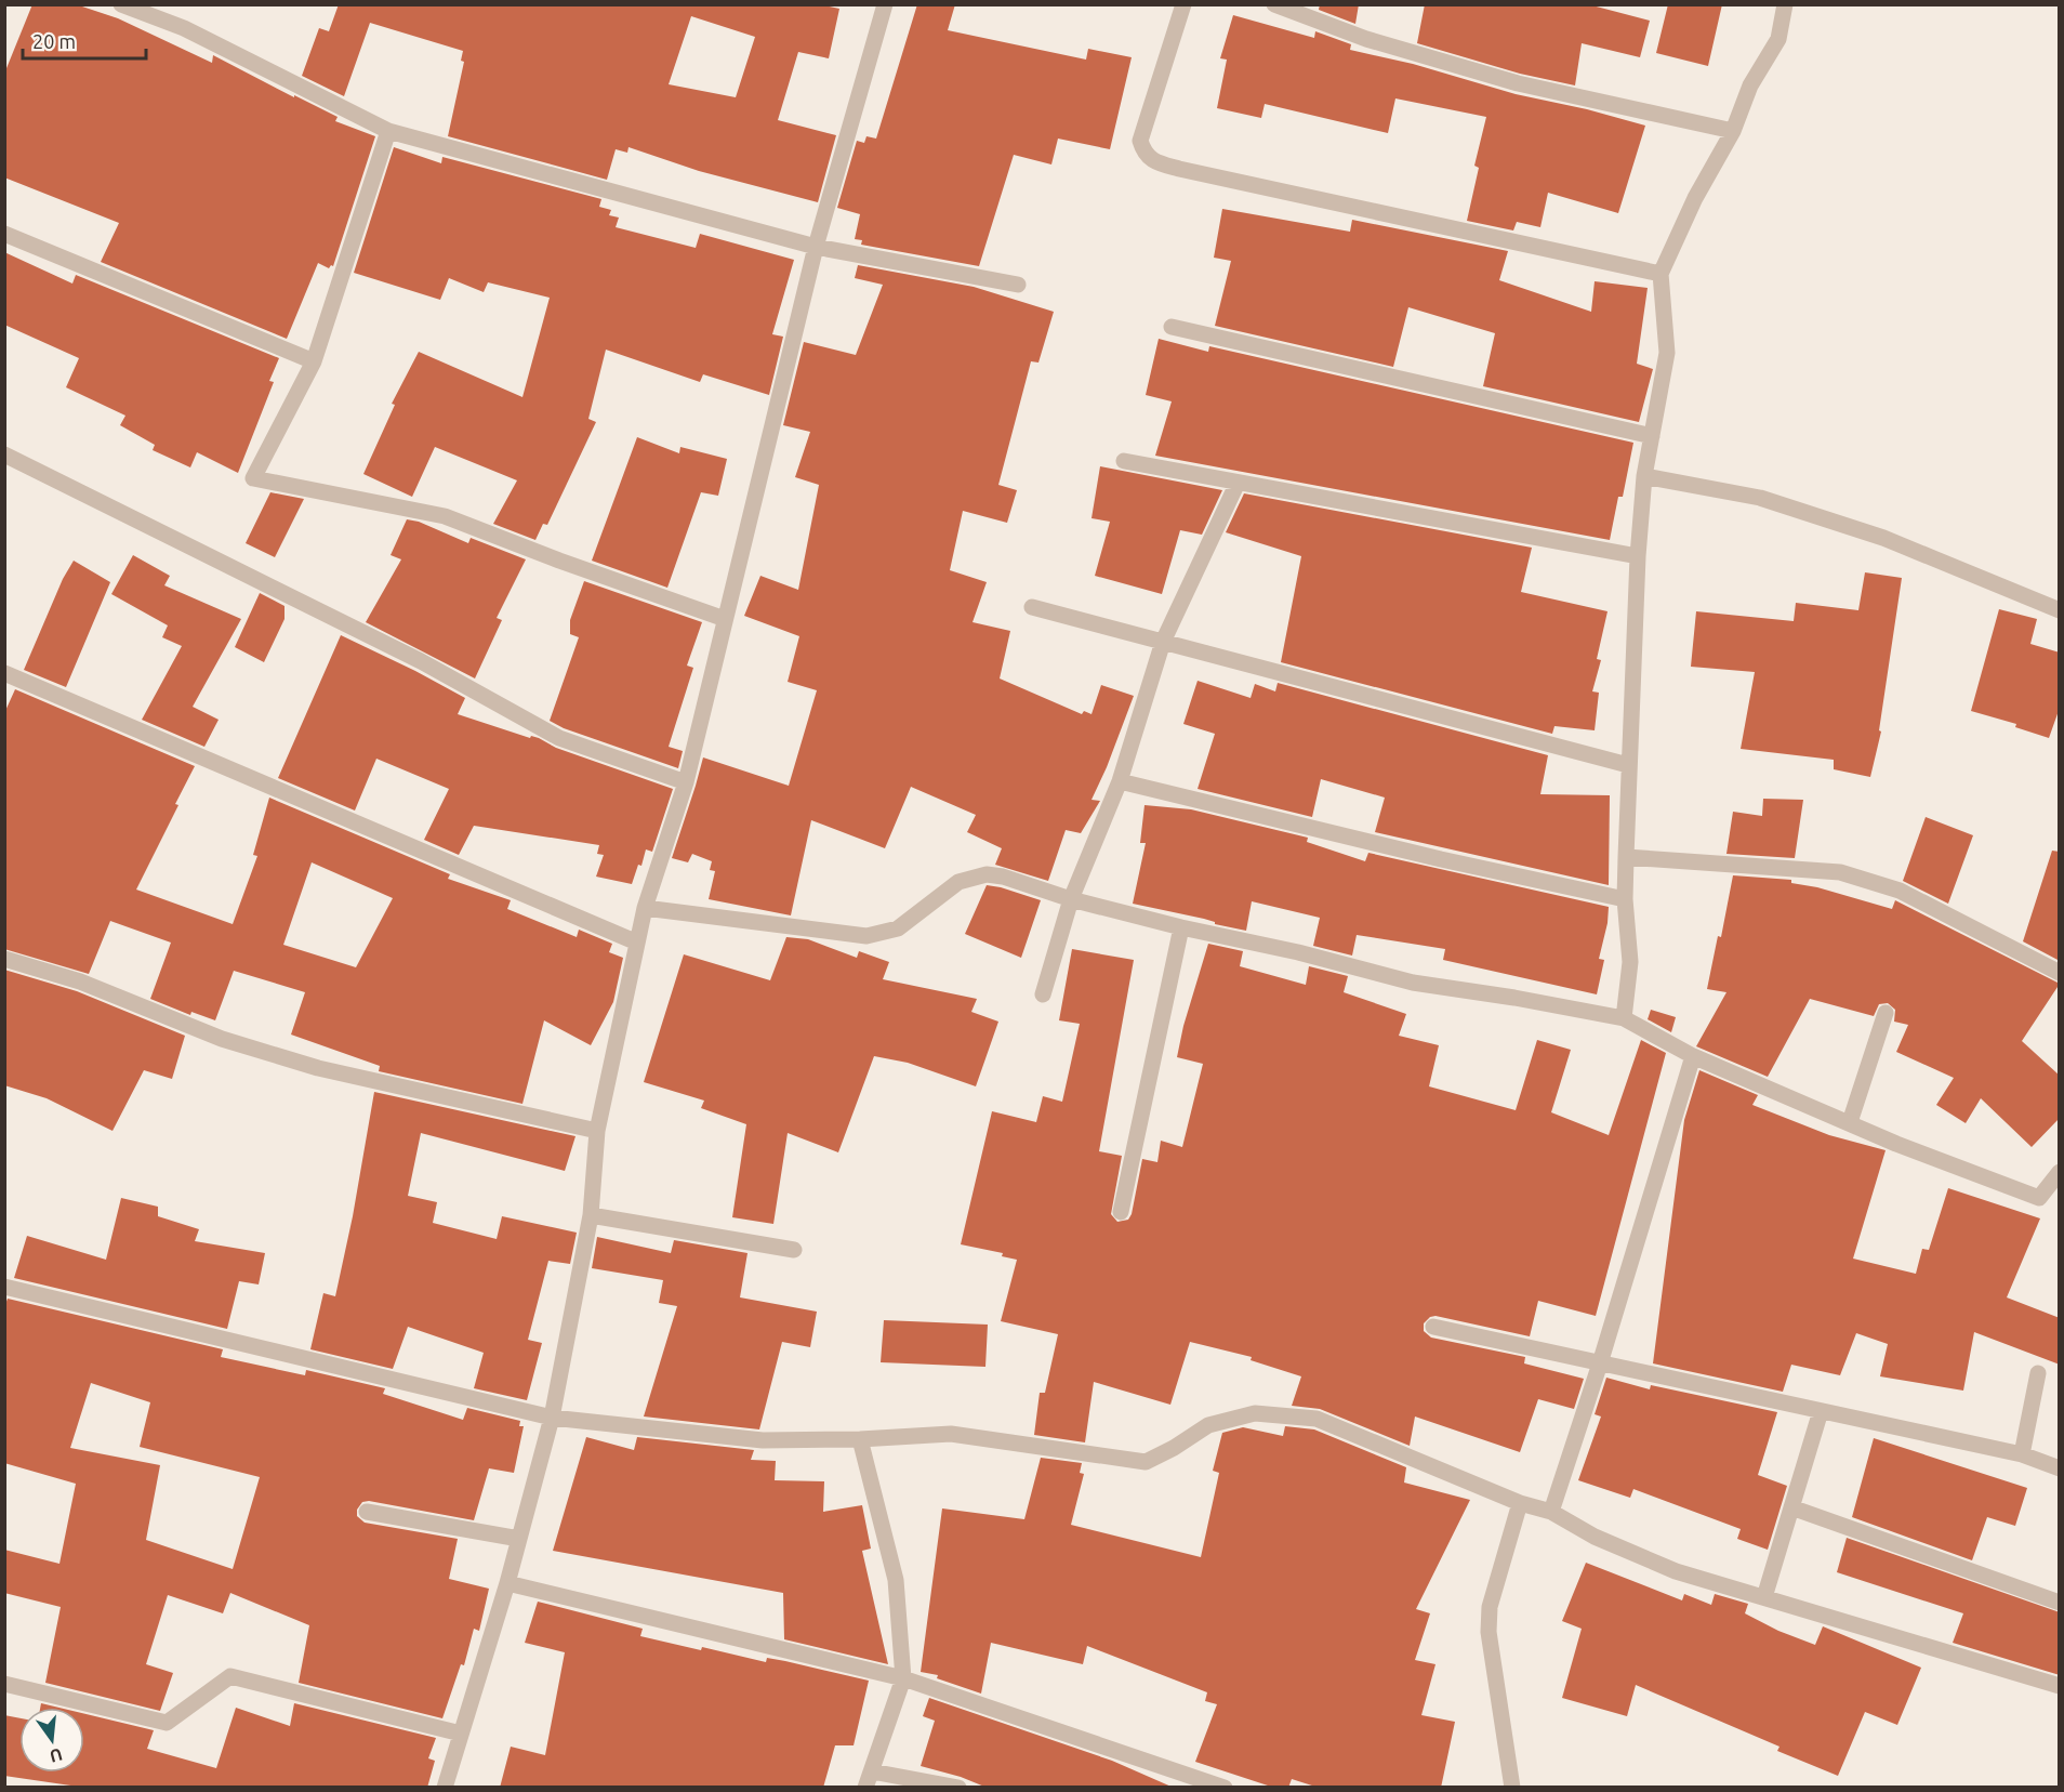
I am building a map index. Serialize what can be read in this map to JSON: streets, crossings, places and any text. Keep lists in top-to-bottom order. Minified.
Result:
{"scale_bar":"20 m","north":"bottom"}
